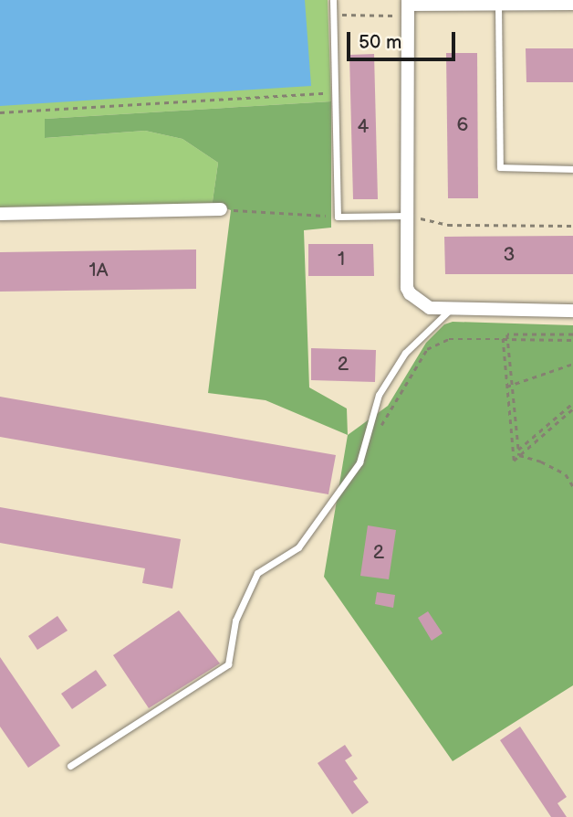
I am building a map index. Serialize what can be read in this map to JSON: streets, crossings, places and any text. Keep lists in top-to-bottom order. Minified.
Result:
{"house_numbers":["6","4","3","1","1А","2","2"],"scale_bar":"50 m"}
